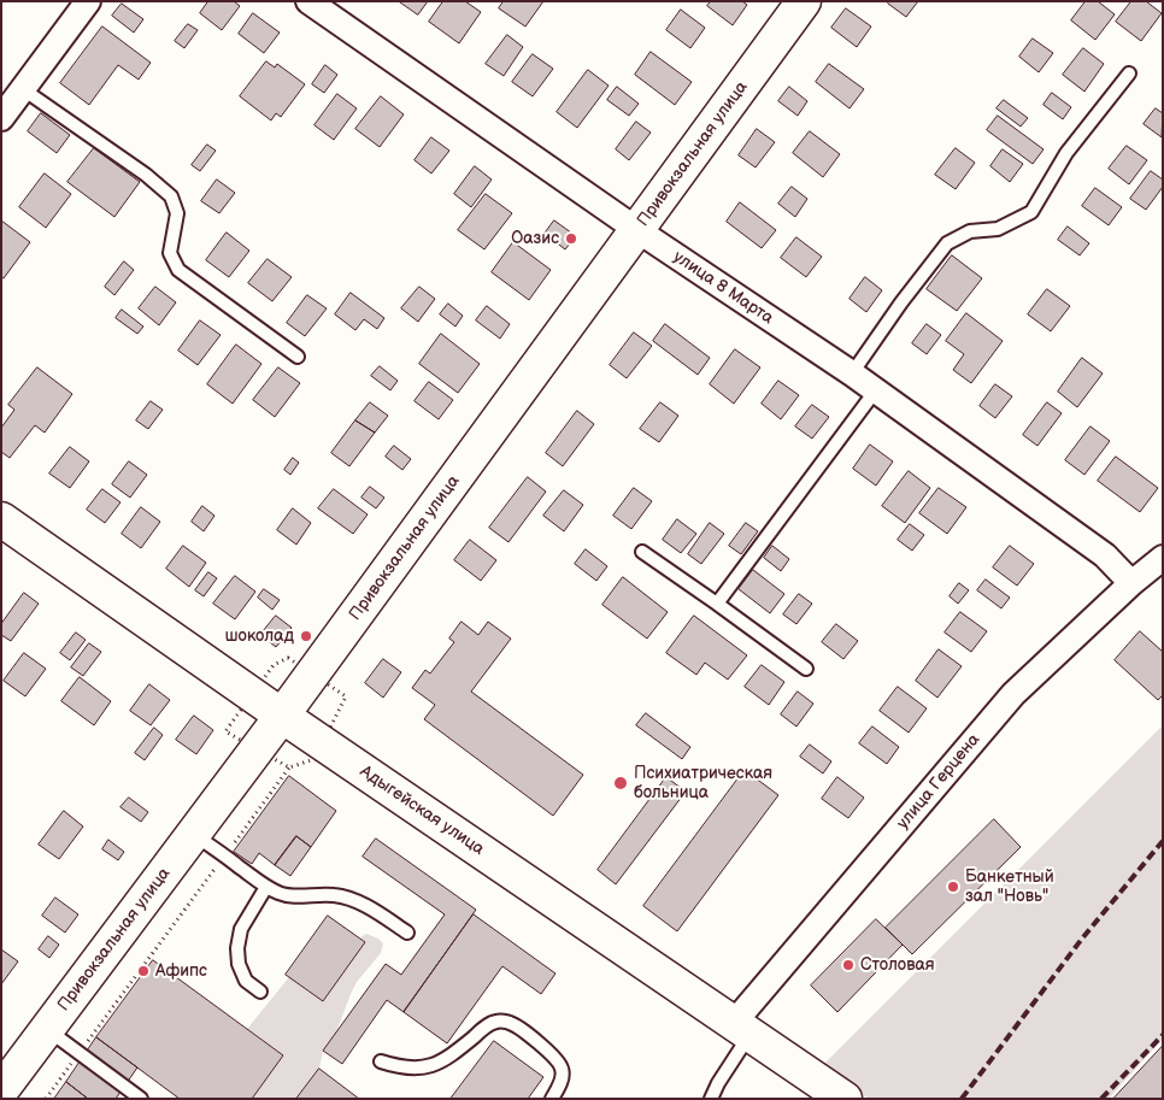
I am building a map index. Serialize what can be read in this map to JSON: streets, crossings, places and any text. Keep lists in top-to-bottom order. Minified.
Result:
{"streets":{"street":["Привокзальная улица","улица 8 Марта","улица Герцена","Адыгейская улица"]},"crossings":[["Привокзальная улица","улица 8 Марта"],["Привокзальная улица","Адыгейская улица"],["улица 8 Марта","улица Герцена"],["улица Герцена","Адыгейская улица"]],"places":["Оазис","шоколад","Психиатрическая больница","Банкетный зал \"Новь\"","Столовая","Афипс"]}
